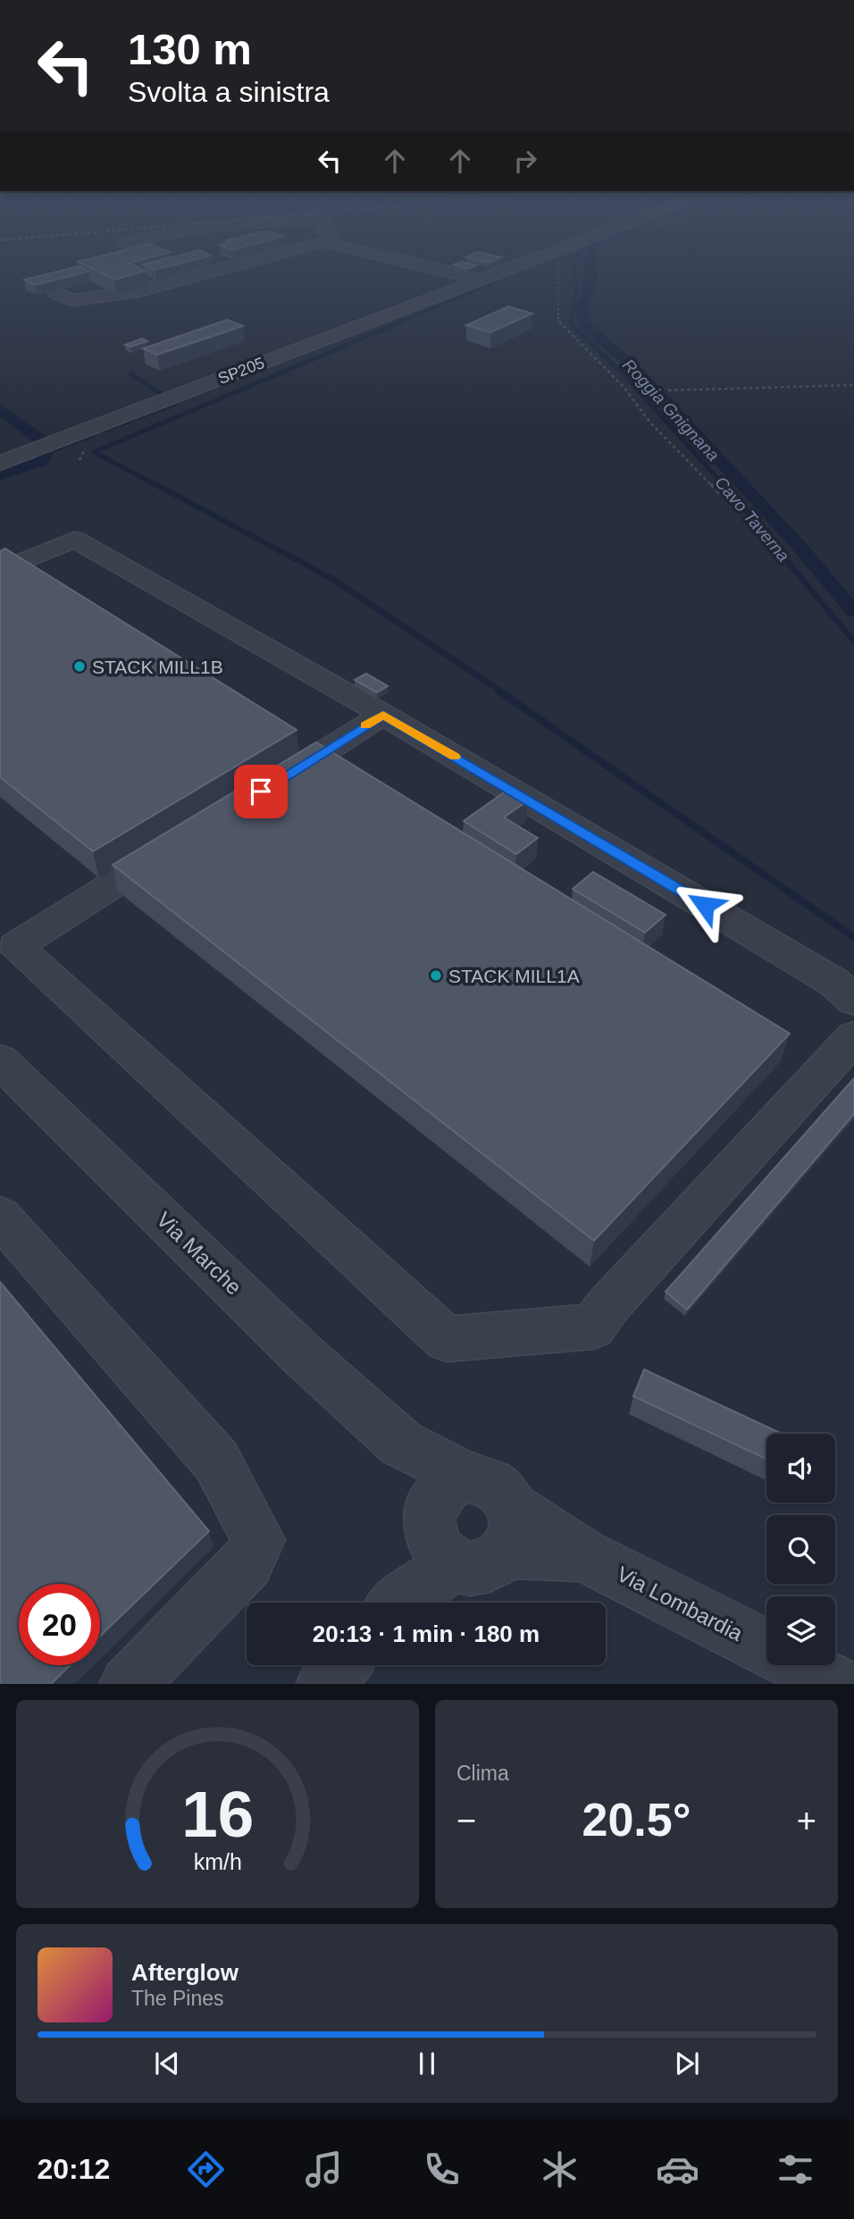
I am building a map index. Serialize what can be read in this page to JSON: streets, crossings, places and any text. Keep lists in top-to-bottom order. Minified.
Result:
{"streets":{"street":["SP205","Via Marche","Via Lombardia"]},"water":["Roggia Gnignana","Cavo Taverna"],"places":["STACK MILL1B","STACK MILL1A"],"page":{"turn":["130 m","Svolta a sinistra"],"limit":"20","trip":"20:13 · 1 min · 180 m","tile":"Clima","heat":["−","20.5°","+"],"song":["Afterglow","The Pines"],"tabs":"20:12","gauge":["16","km/h"]}}
